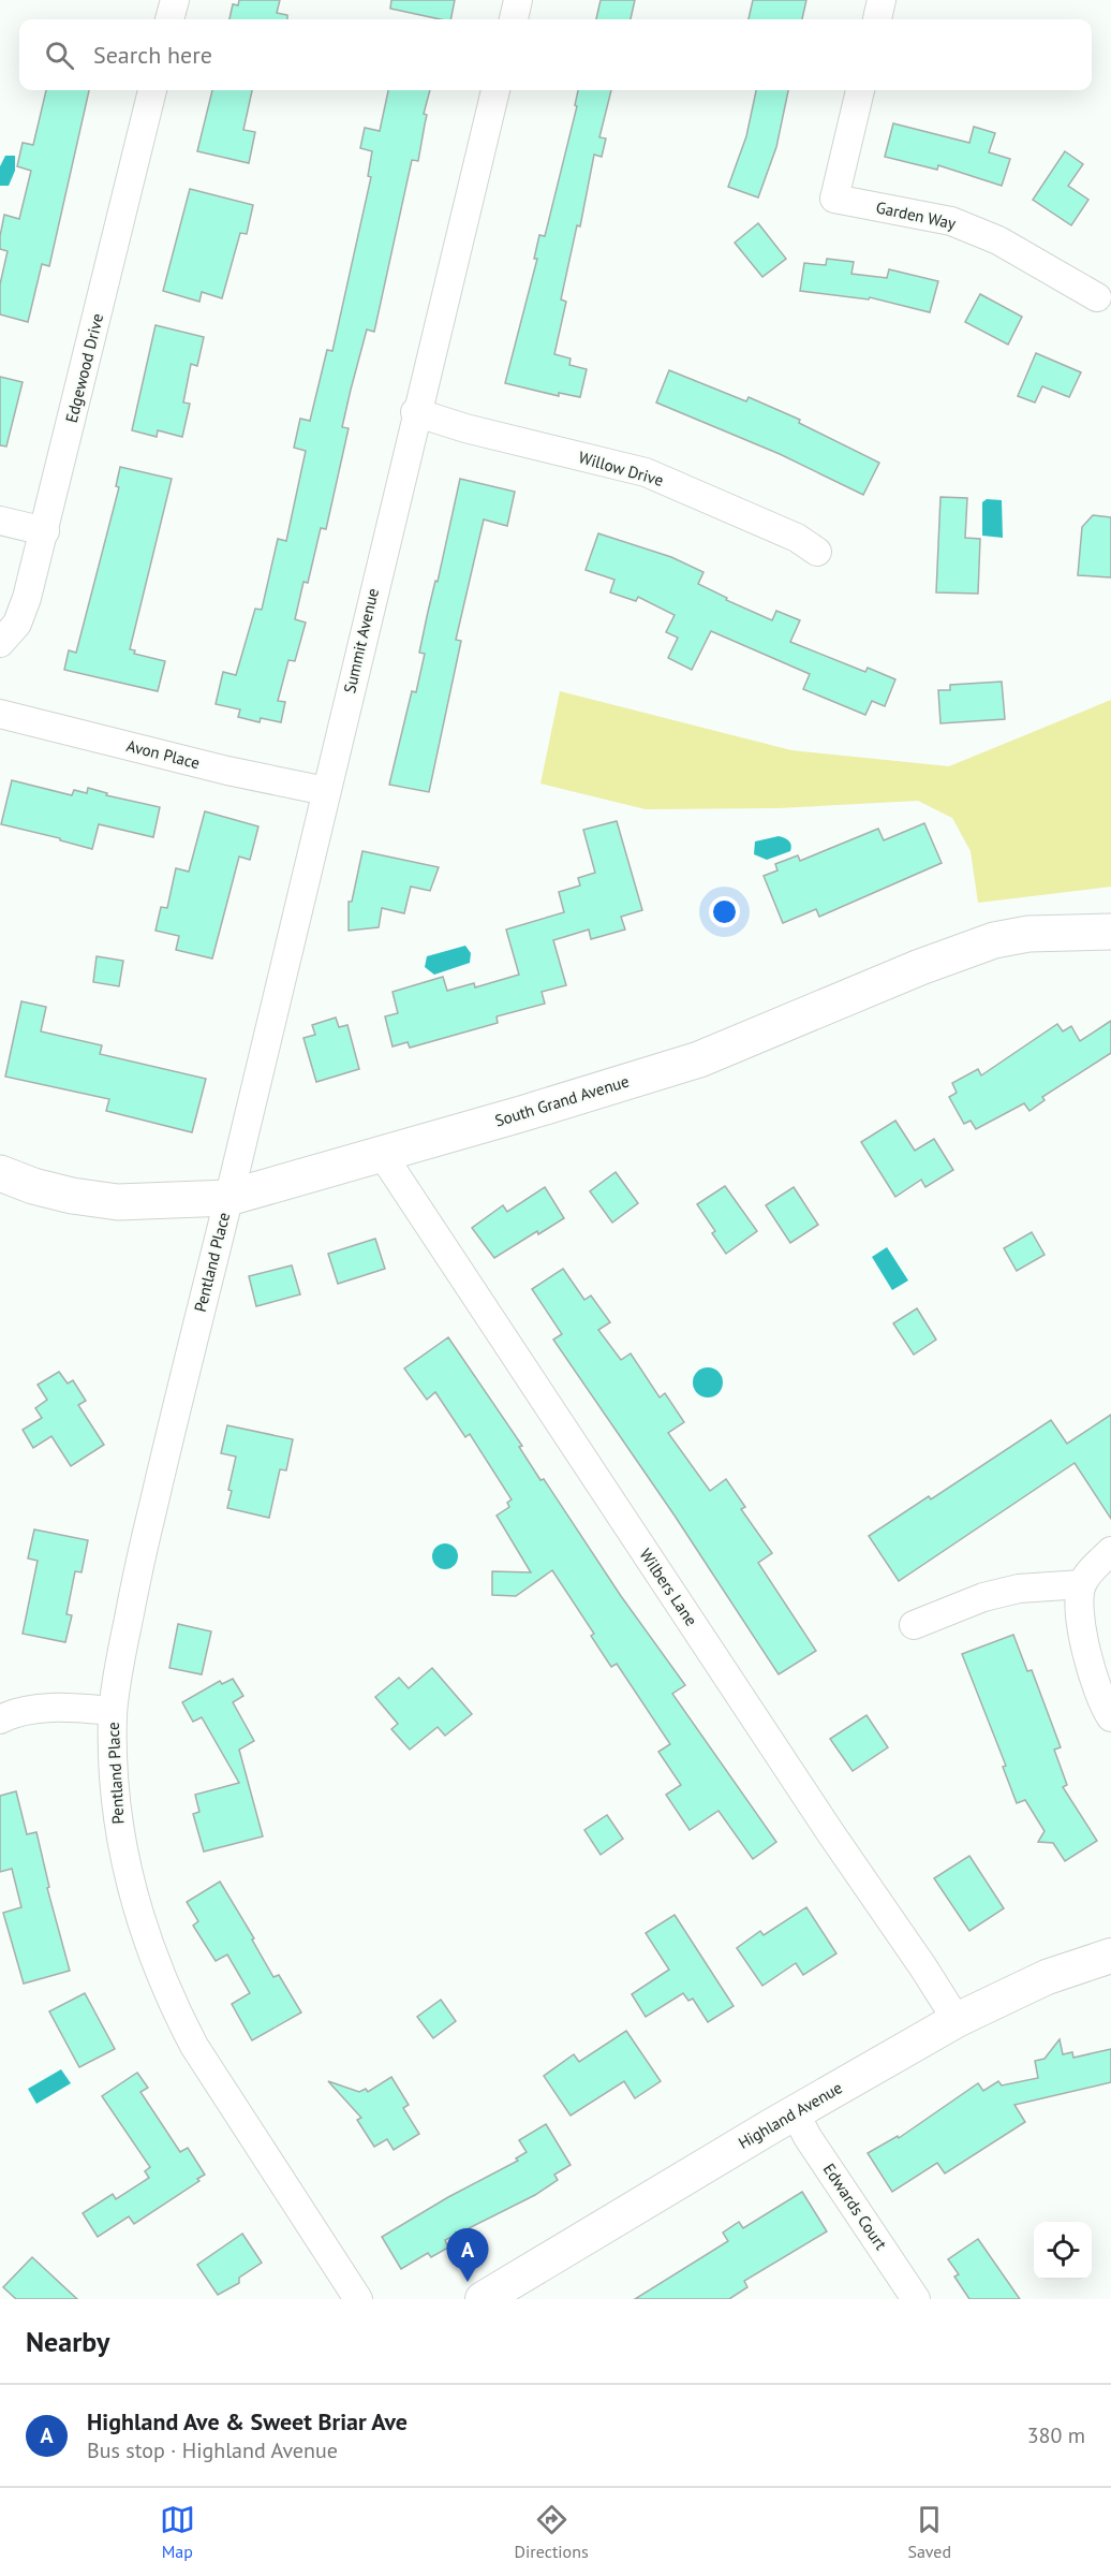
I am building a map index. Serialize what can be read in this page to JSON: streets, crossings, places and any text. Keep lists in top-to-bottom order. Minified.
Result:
{"streets":{"main road":["South Grand Avenue"],"street":["Garden Way","Edgewood Drive","Willow Drive","Summit Avenue","Avon Place","Pentland Place","Wilbers Lane","Highland Avenue","Edwards Court"]},"crossings":[["Willow Drive","Summit Avenue"],["Summit Avenue","Avon Place"],["Summit Avenue","South Grand Avenue"],["Summit Avenue","Pentland Place"],["South Grand Avenue","Pentland Place"],["South Grand Avenue","Wilbers Lane"],["Wilbers Lane","Highland Avenue"],["Highland Avenue","Edwards Court"]],"page":{"search":"Search here","pins":"A","heading":"Nearby","list":[{"mark":"A","name":"Highland Ave & Sweet Briar Ave","note":"Bus stop · Highland Avenue","value":"380 m"}],"nav":["Map","Directions","Saved"]}}
